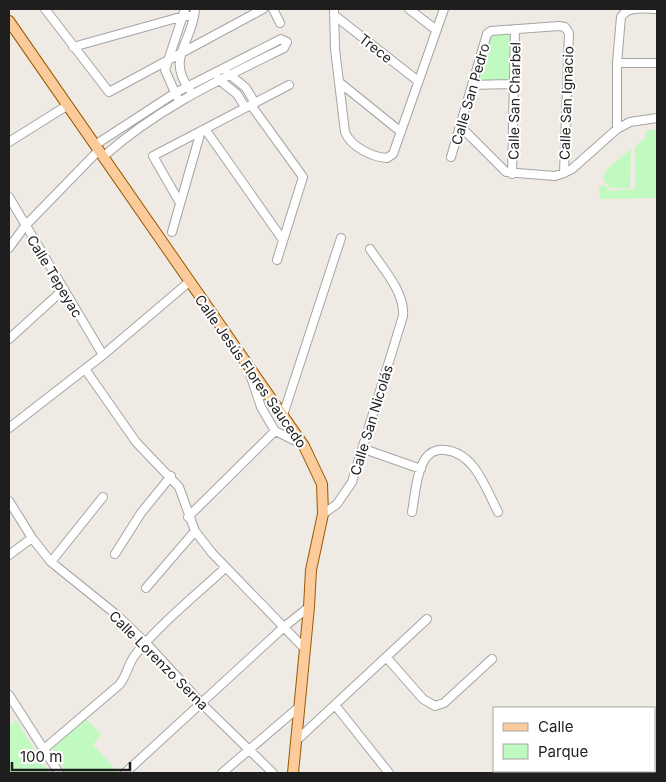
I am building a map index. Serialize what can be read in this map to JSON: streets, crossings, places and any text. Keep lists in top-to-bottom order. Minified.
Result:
{"streets":{"main road":["Calle Jesús Flores Saucedo"],"street":["Trece","Calle San Pedro","Calle San Charbel","Calle San Ignacio","Calle Tepeyac","Calle San Nicolás","Calle Lorenzo Serna"]},"crossings":[["Calle San Pedro","Calle San Charbel"],["Calle San Pedro","Calle San Ignacio"],["Calle San Charbel","Calle San Ignacio"],["Calle Jesús Flores Saucedo","Calle San Nicolás"]],"legend":["Calle","Parque"],"scale_bar":"100 m"}
